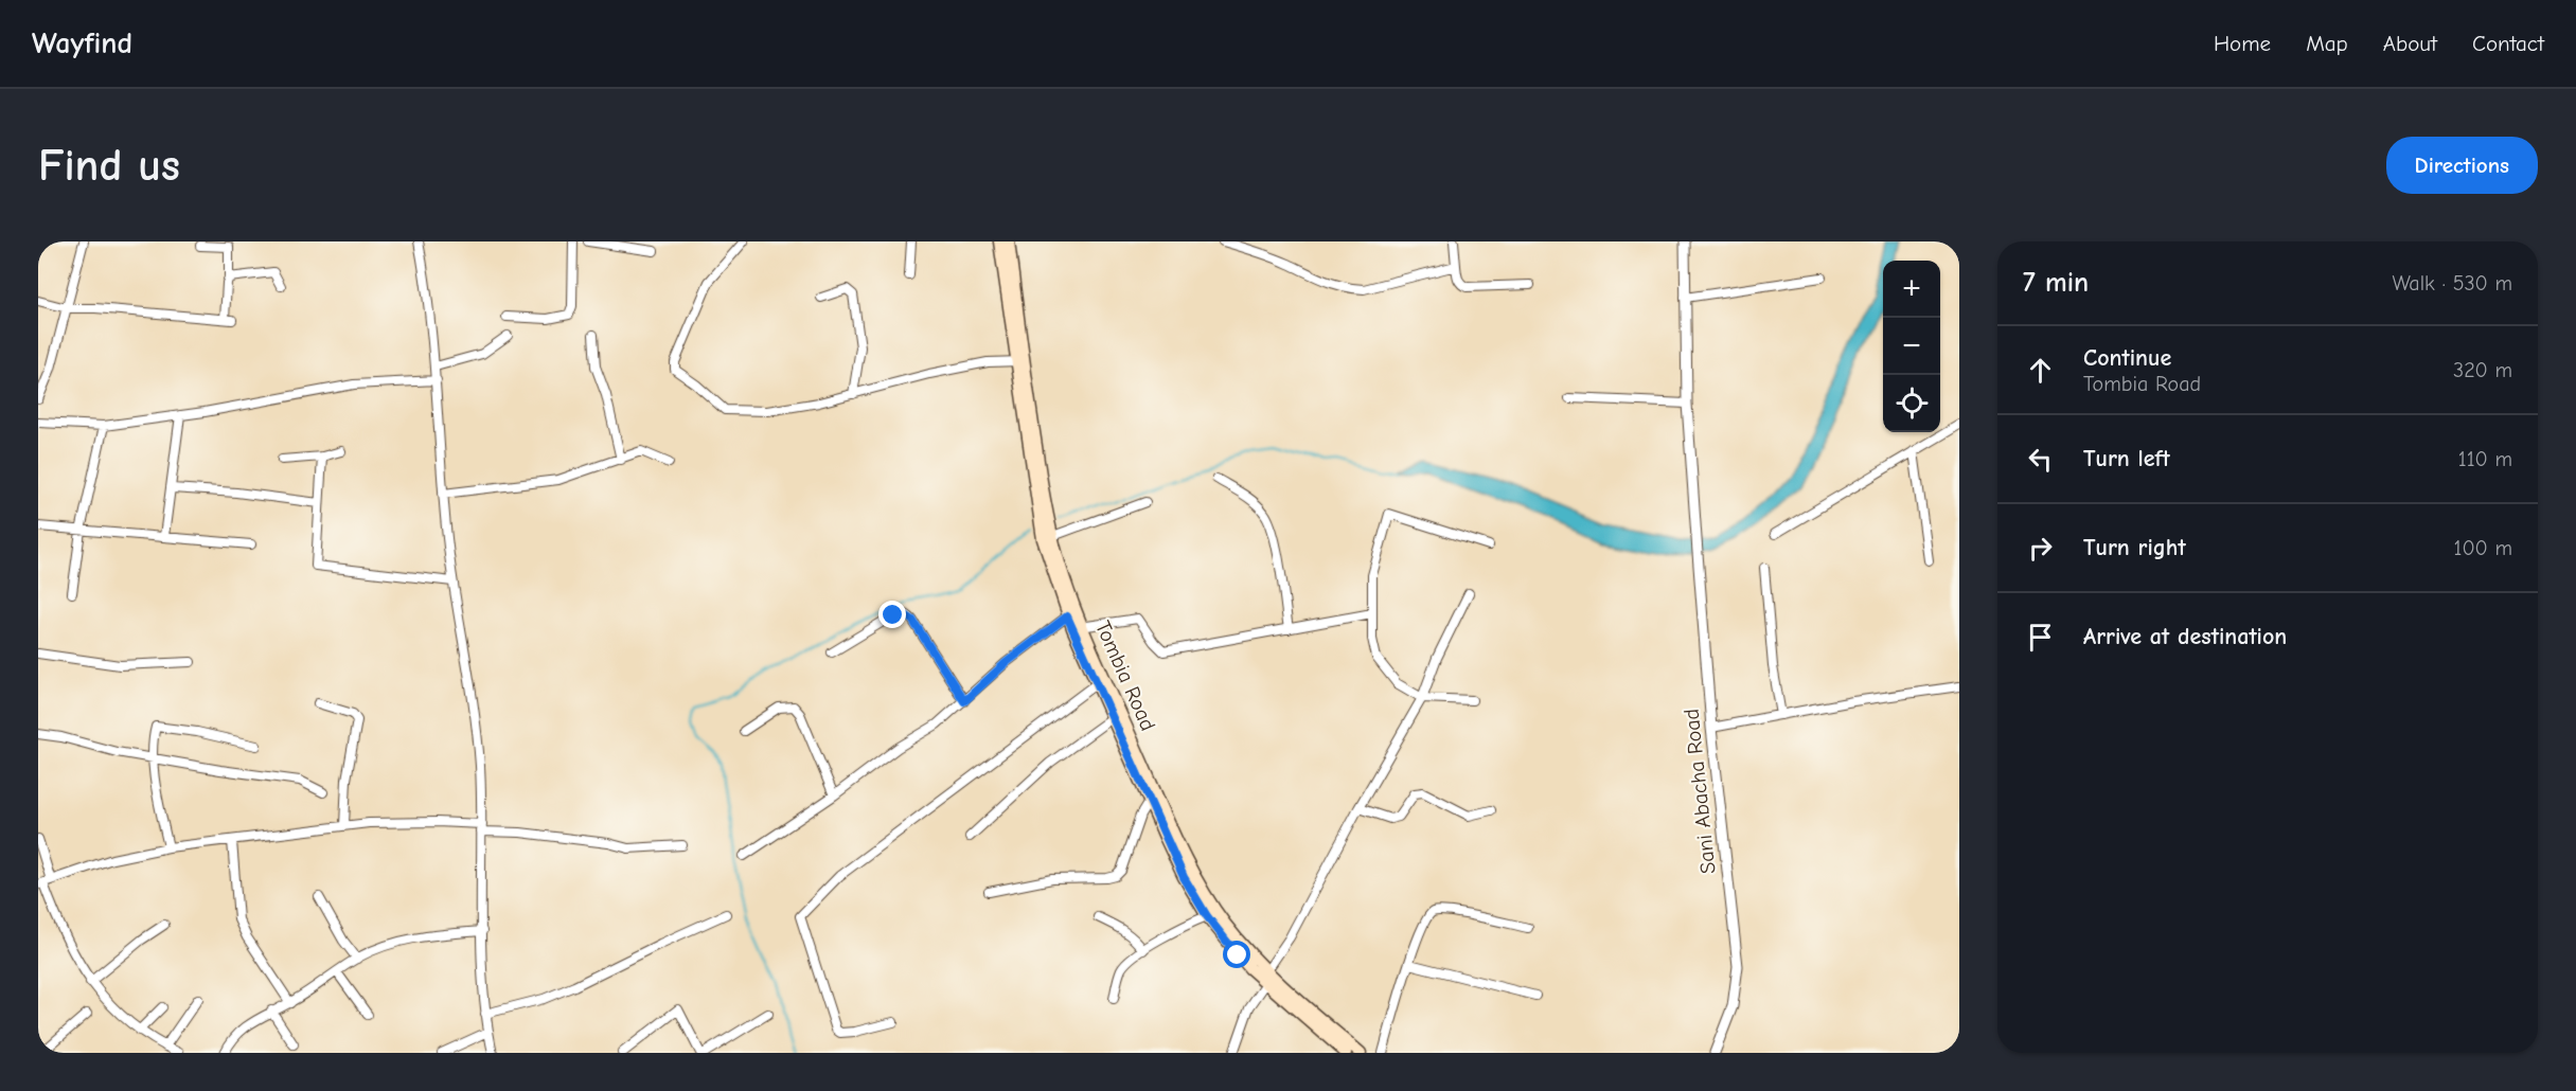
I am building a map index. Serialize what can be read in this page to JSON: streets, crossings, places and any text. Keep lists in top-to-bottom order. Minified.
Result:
{"streets":{"main road":["Tombia Road"],"street":["Sani Abacha Road"]},"page":{"header":"Wayfind","nav":["Home","Map","About","Contact"],"buttons":"Directions","title":"Find us","heading":["7 min","Walk · 530 m"],"map_buttons":["+","−"],"list":[["Continue","Tombia Road","320 m"],["Turn left","110 m"],["Turn right","100 m"],"Arrive at destination"]}}
